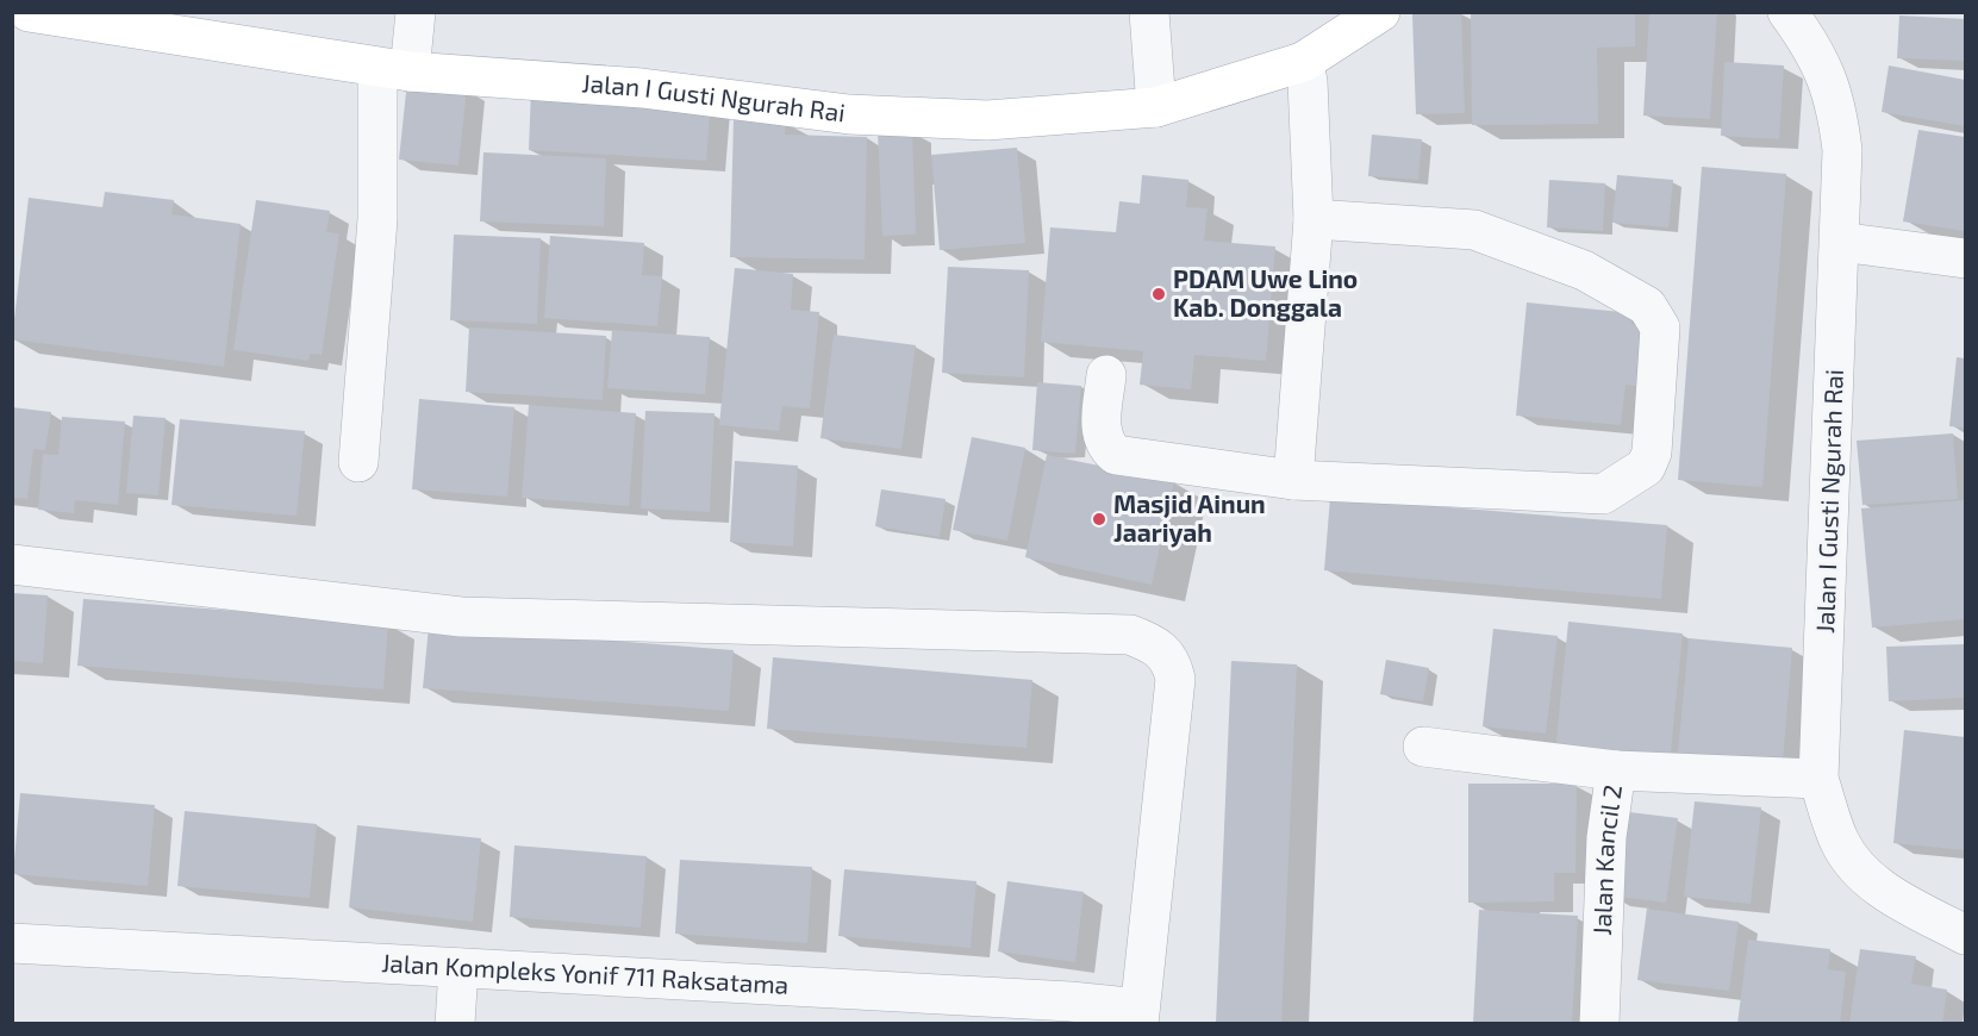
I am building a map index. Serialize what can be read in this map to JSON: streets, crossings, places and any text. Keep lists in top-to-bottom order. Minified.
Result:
{"streets":{"main road":["Jalan I Gusti Ngurah Rai"],"street":["Jalan Kancil 2","Jalan Kompleks Yonif 711 Raksatama"]},"crossings":[["Jalan I Gusti Ngurah Rai","Jalan Kancil 2"]],"places":["PDAM Uwe Lino Kab. Donggala","Masjid Ainun Jaariyah"]}
